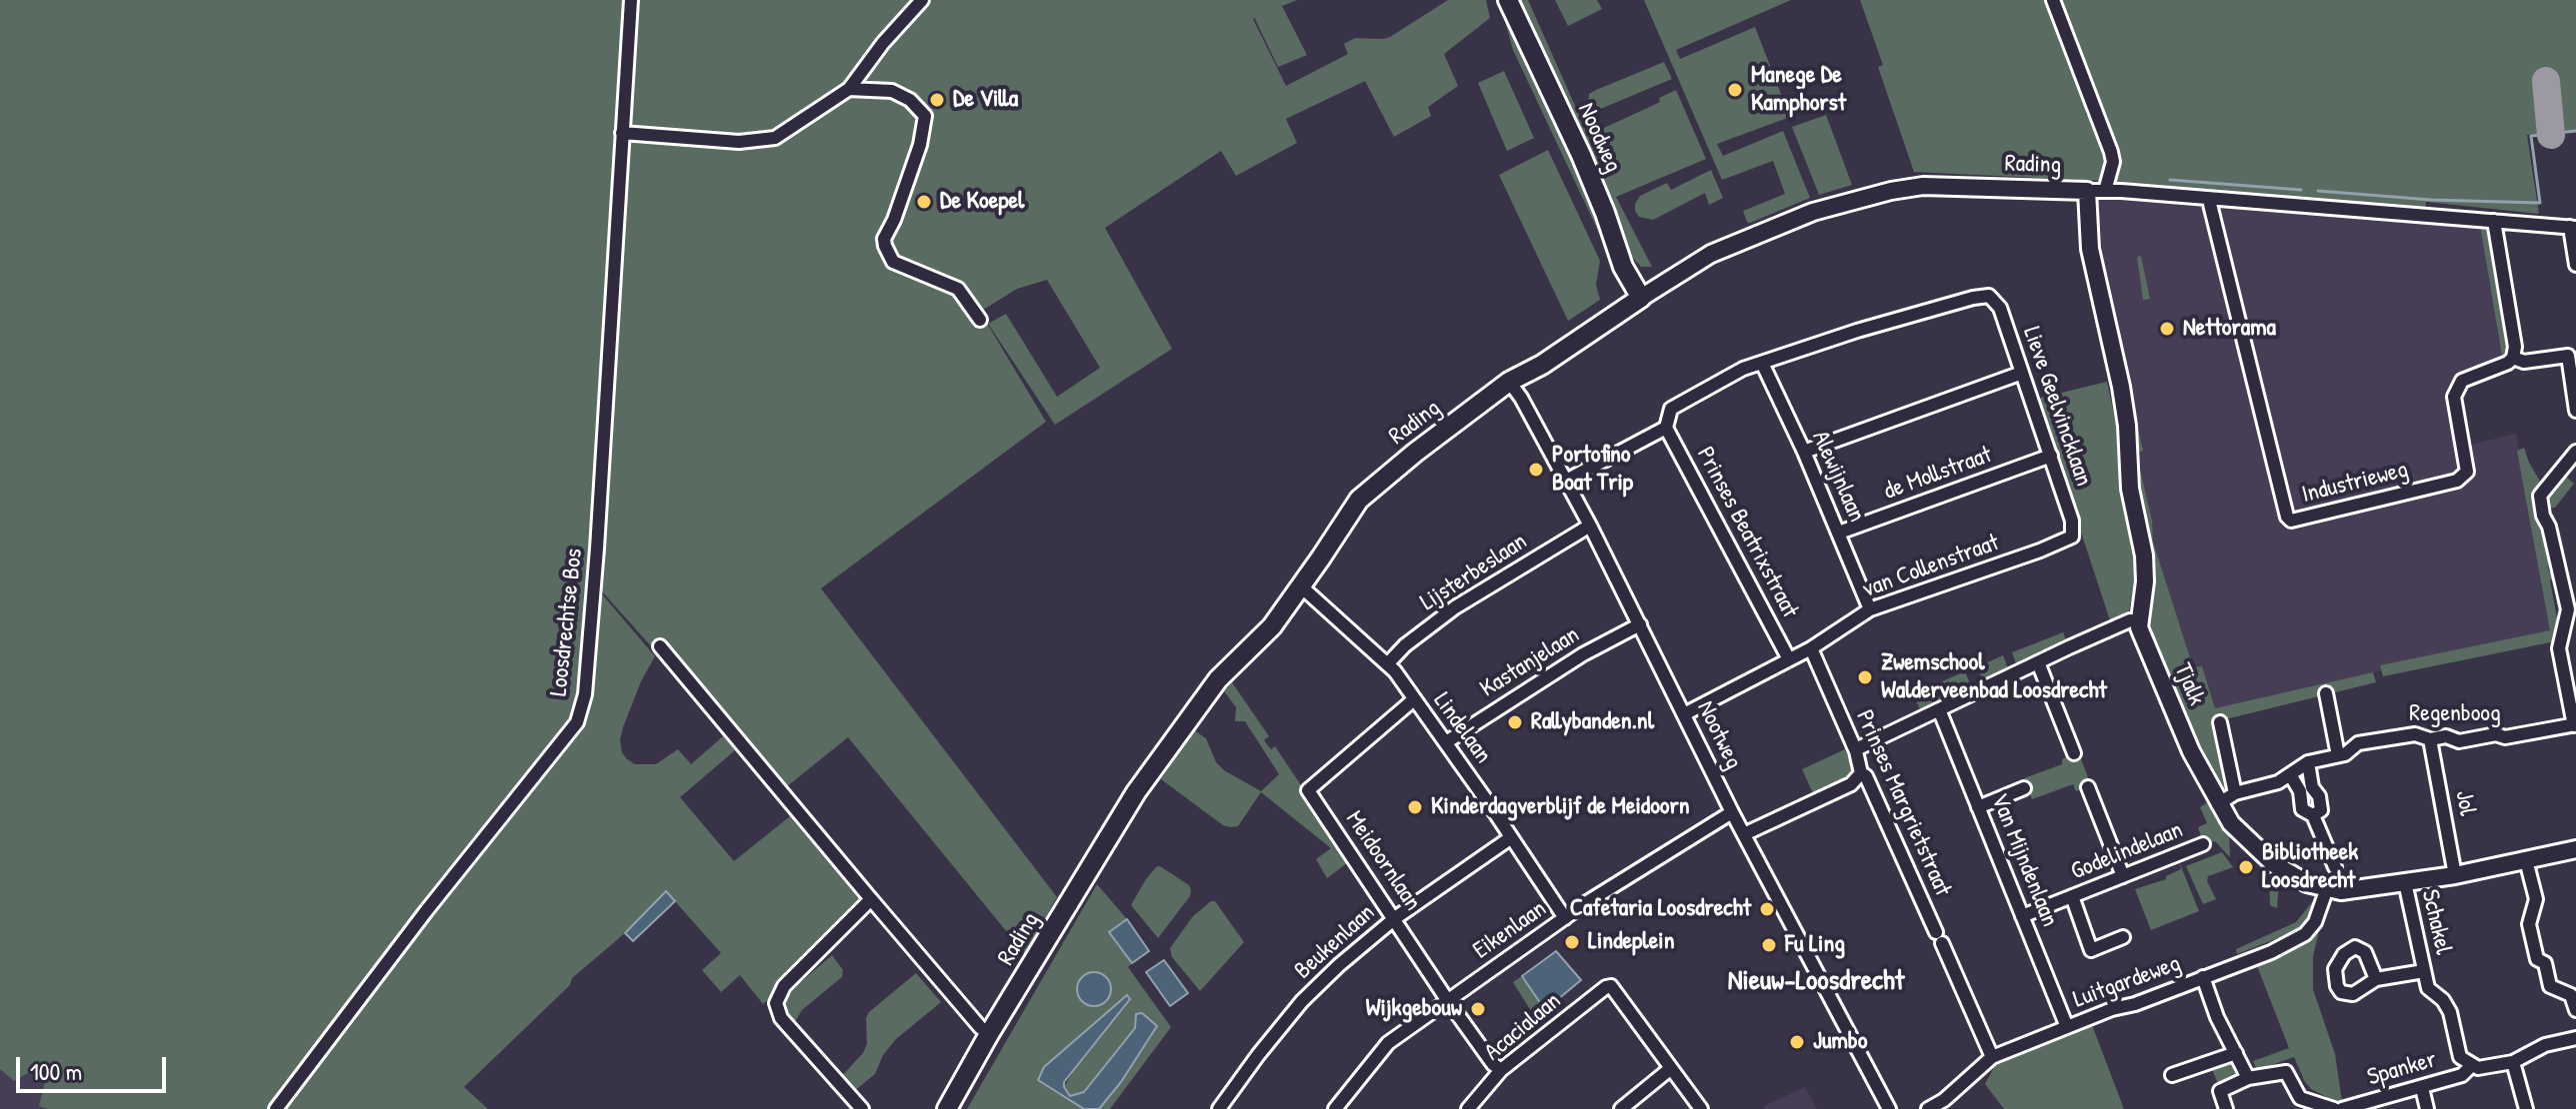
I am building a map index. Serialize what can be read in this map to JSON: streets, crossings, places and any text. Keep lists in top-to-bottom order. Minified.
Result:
{"streets":{"main road":["Noodweg","Rading"],"street":["Lieve Geelvincklaan","de Mollstraat","Alewijnlaan","Industrieweg","Prinses Beatrixstraat","van Collenstraat","Lijsterbeslaan","Loosdrechtse Bos","Kastanjelaan","Tjalk","Regenboog","Lindelaan","Nootweg","Prinses Margrietstraat","Jol","Godelindelaan","Van Mijndenlaan","Meidoornlaan","Schakel","Eikenlaan","Beukenlaan","Luitgardeweg","Acacialaan","Spanker"]},"crossings":[["Noodweg","Rading"],["Rading","Industrieweg"],["Rading","Lindelaan"],["Rading","Nootweg"],["Lieve Geelvincklaan","de Mollstraat"],["Lieve Geelvincklaan","Alewijnlaan"],["Lieve Geelvincklaan","van Collenstraat"],["de Mollstraat","Alewijnlaan"],["Alewijnlaan","van Collenstraat"],["Prinses Beatrixstraat","van Collenstraat"],["van Collenstraat","Nootweg"],["van Collenstraat","Prinses Margrietstraat"],["Lijsterbeslaan","Lindelaan"],["Lijsterbeslaan","Nootweg"],["Kastanjelaan","Lindelaan"],["Kastanjelaan","Nootweg"],["Tjalk","Regenboog"],["Tjalk","Jol"],["Tjalk","Schakel"],["Tjalk","Luitgardeweg"],["Regenboog","Jol"],["Lindelaan","Meidoornlaan"],["Lindelaan","Eikenlaan"],["Lindelaan","Beukenlaan"],["Nootweg","Eikenlaan"],["Prinses Margrietstraat","Luitgardeweg"],["Godelindelaan","Van Mijndenlaan"],["Van Mijndenlaan","Luitgardeweg"],["Meidoornlaan","Eikenlaan"],["Meidoornlaan","Beukenlaan"],["Meidoornlaan","Acacialaan"],["Schakel","Spanker"]],"districts":["Nieuw-Loosdrecht"],"places":["Manege De Kamphorst","De Villa","De Koepel","Nettorama","Portofino Boat Trip","Zwemschool Walderveenbad Loosdrecht","Rallybanden.nl","Kinderdagverblijf de Meidoorn","Bibliotheek Loosdrecht","Cafetaria Loosdrecht","Lindeplein","Fu Ling","Wijkgebouw","Jumbo"],"scale_bar":"100 m"}
